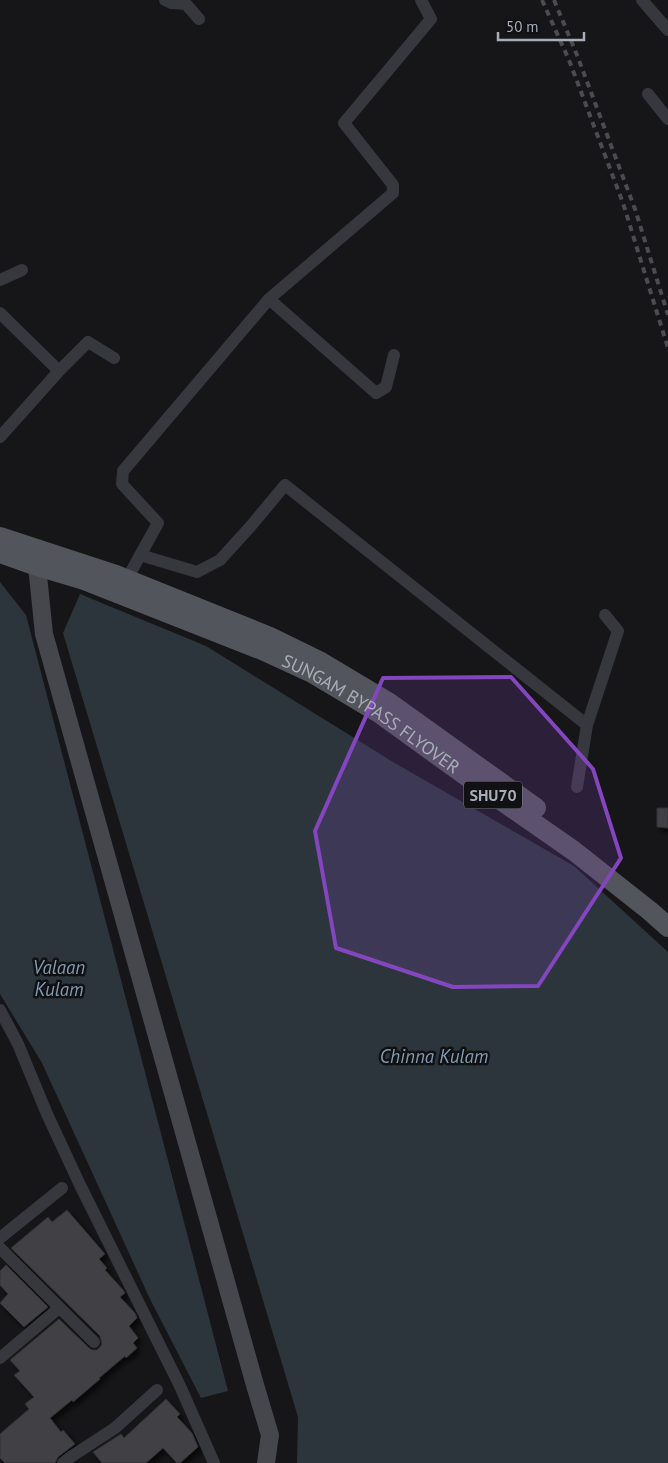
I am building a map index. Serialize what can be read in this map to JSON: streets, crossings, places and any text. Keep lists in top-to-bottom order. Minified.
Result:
{"streets":{"main road":["SUNGAM BYPASS FLYOVER","SHU70"]},"crossings":[["SUNGAM BYPASS FLYOVER","SHU70"]],"water":["Valaan Kulam","Chinna Kulam"],"scale_bar":"50 m"}
